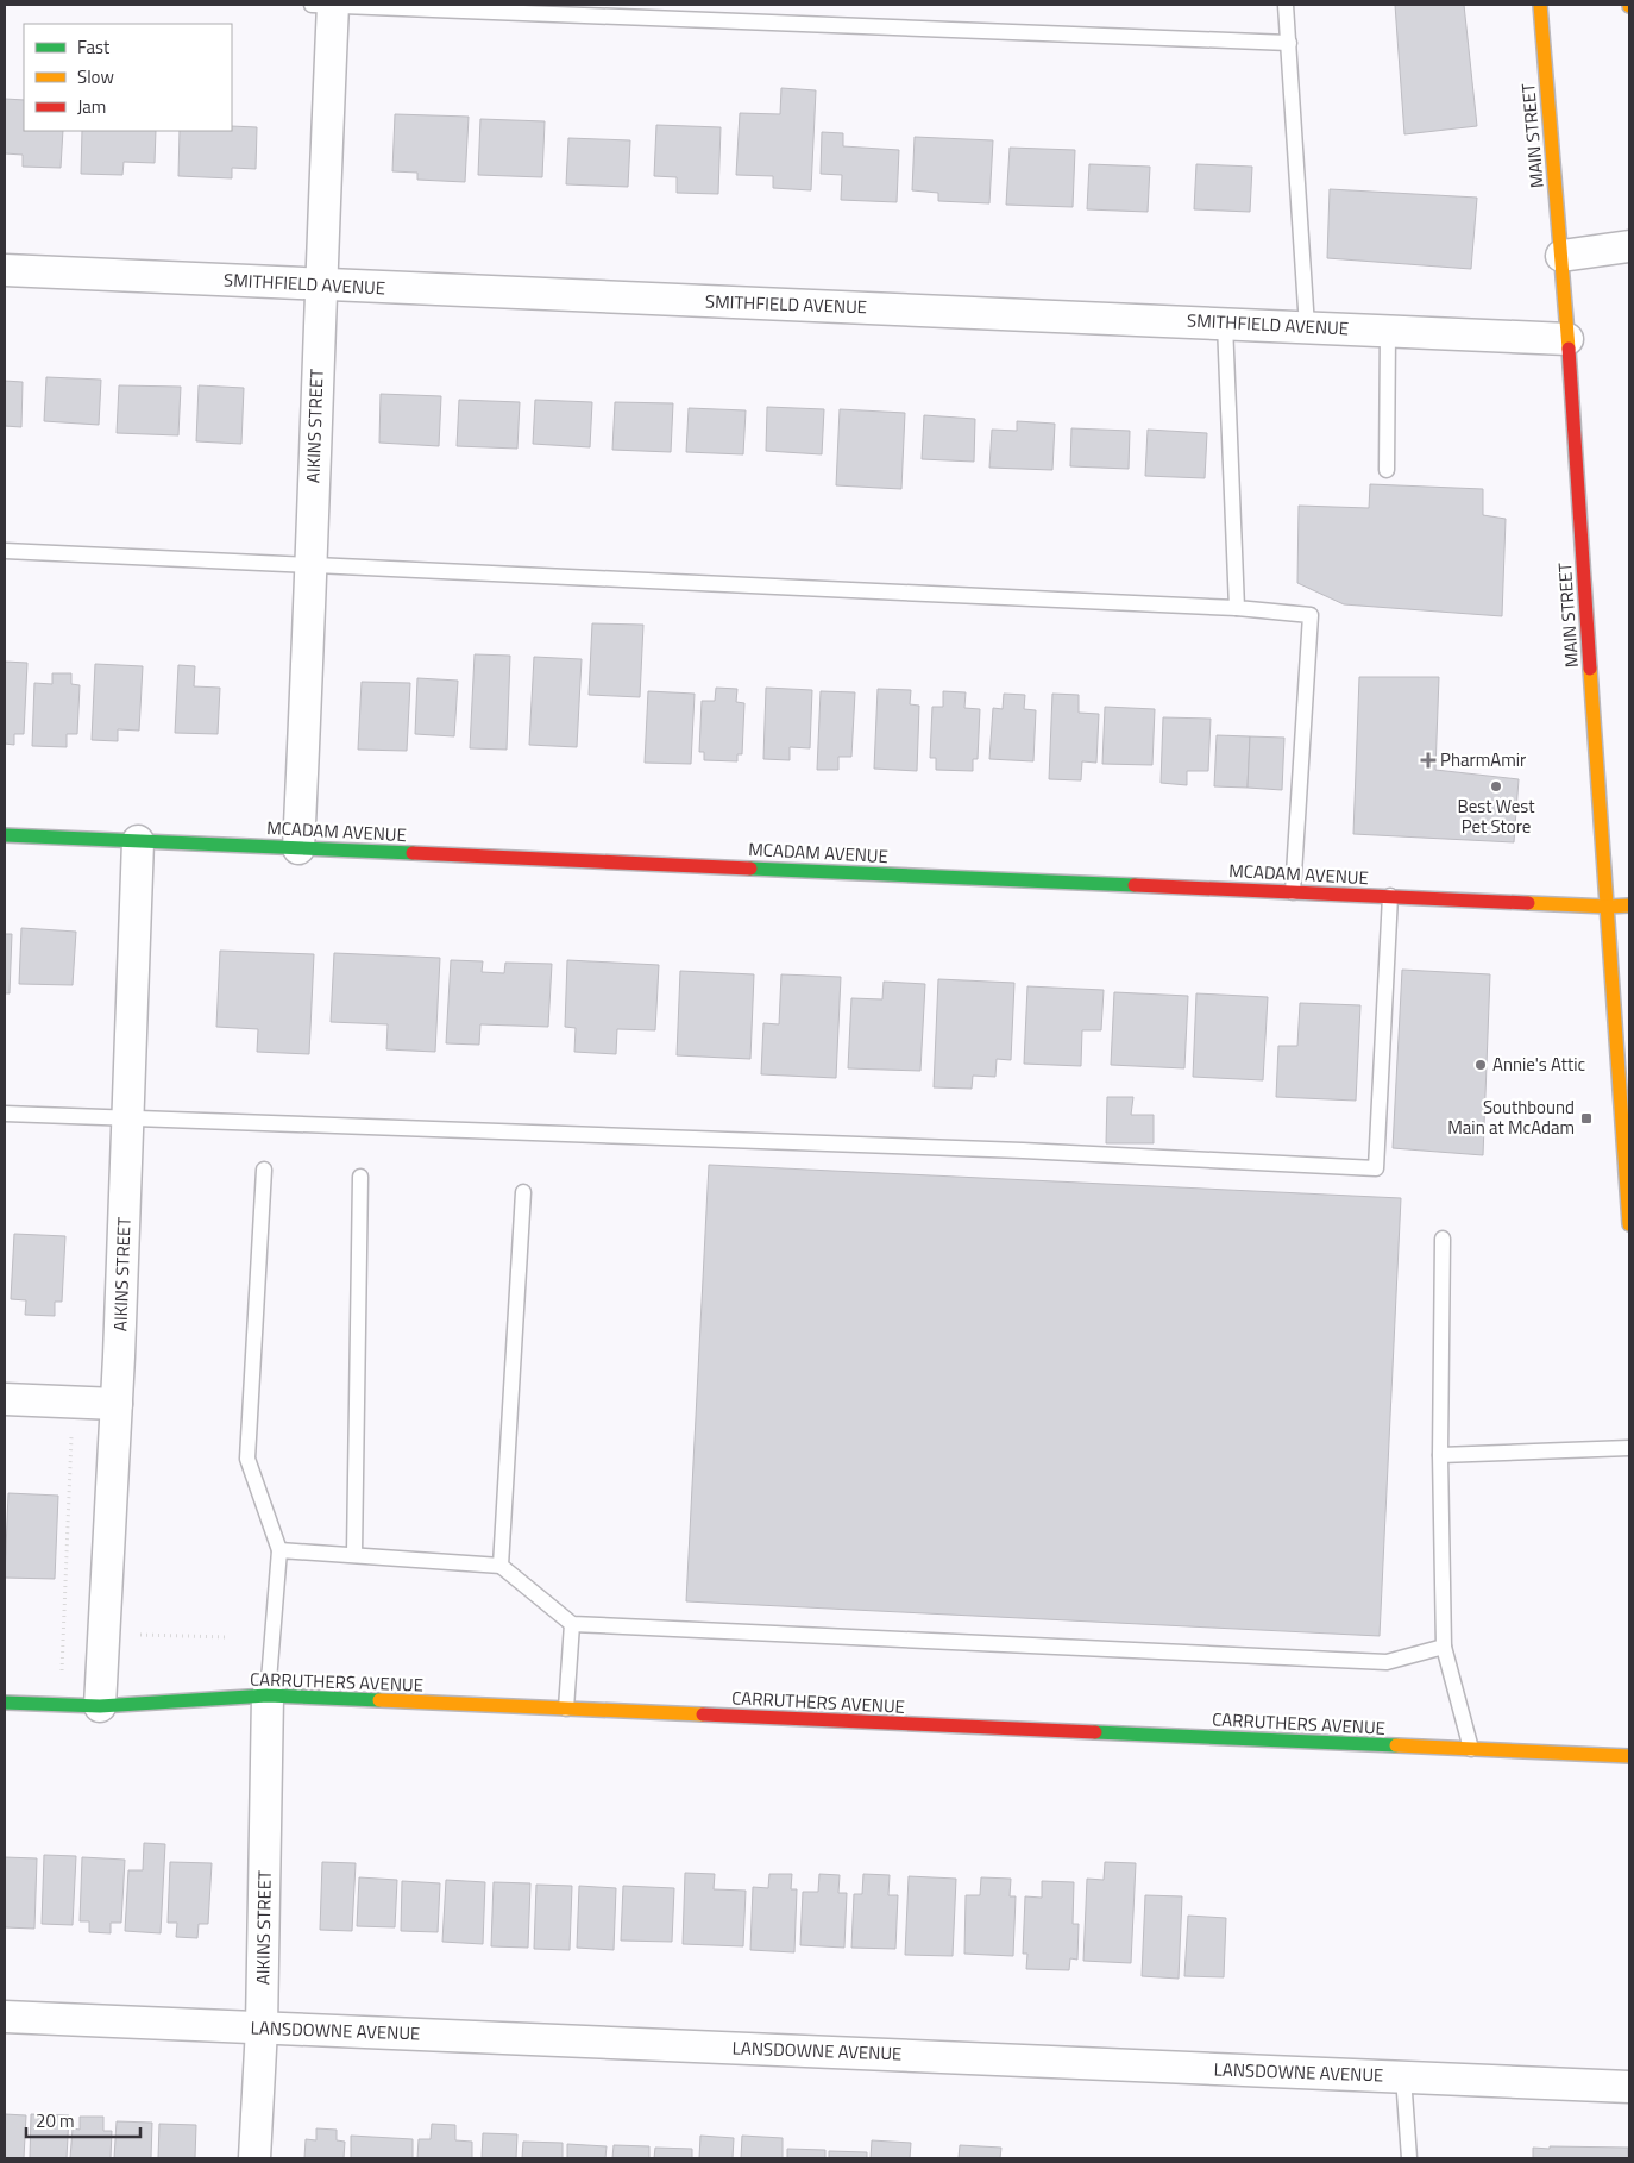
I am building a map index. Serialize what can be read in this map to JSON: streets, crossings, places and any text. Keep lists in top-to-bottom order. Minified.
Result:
{"streets":{"street":["MAIN STREET","SMITHFIELD AVENUE","AIKINS STREET","MCADAM AVENUE","CARRUTHERS AVENUE","LANSDOWNE AVENUE"]},"crossings":[["MAIN STREET","SMITHFIELD AVENUE"],["MAIN STREET","MCADAM AVENUE"],["SMITHFIELD AVENUE","AIKINS STREET"],["AIKINS STREET","MCADAM AVENUE"],["AIKINS STREET","CARRUTHERS AVENUE"],["AIKINS STREET","LANSDOWNE AVENUE"]],"places":{"health":["PharmAmir"],"other":["Best West Pet Store","Annie's Attic"],"transit":["Southbound Main at McAdam"]},"legend":["Fast","Slow","Jam"],"scale_bar":"20 m"}
